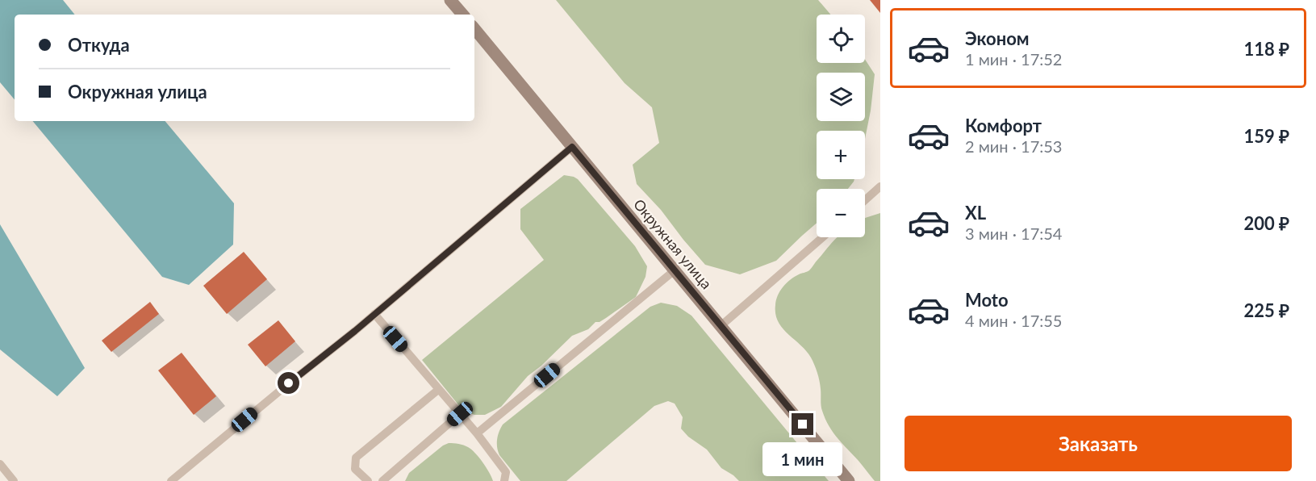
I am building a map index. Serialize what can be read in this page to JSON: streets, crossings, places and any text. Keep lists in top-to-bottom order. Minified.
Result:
{"streets":{"main road":["Окружная улица"]},"page":{"list":[{"name":"Эконом","note":"1 мин · 17:52","value":"118 ₽"},{"name":"Комфорт","note":"2 мин · 17:53","value":"159 ₽"},{"name":"XL","note":"3 мин · 17:54","value":"200 ₽"},{"name":"Moto","note":"4 мин · 17:55","value":"225 ₽"}],"map_buttons":["+","−"],"banner":["Откуда","Окружная улица"],"buttons":"Заказать","bubble":"1 мин"}}
